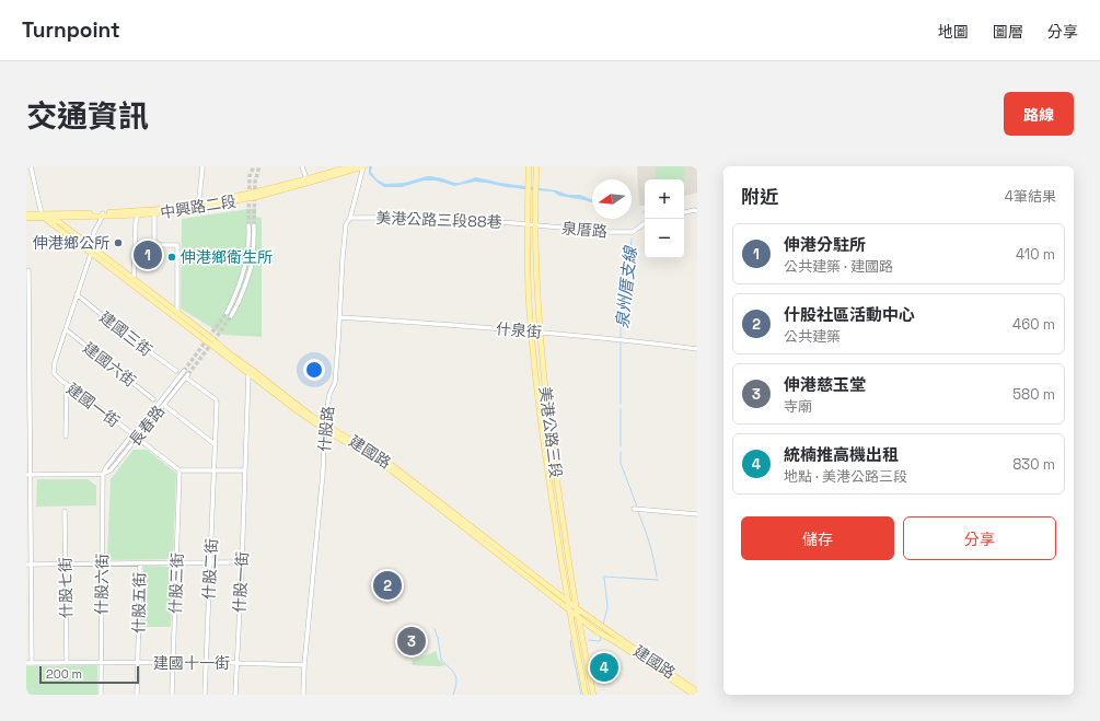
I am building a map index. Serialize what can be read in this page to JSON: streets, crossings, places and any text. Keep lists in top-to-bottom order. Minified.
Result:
{"streets":{"main road":["中興路二段","美港公路三段","建國路"],"street":["美港公路三段88巷","泉厝路","什泉街","建國三街","建國六街","建國一街","長春路","什股路","什股二街","什股一街","什股三街","什股六街","什股七街","什股五街","建國十一街"]},"crossings":[["中興路二段","建國一街"],["中興路二段","什股路"],["中興路二段","建國路"],["美港公路三段88巷","泉厝路"],["美港公路三段88巷","什股路"],["美港公路三段88巷","美港公路三段"],["泉厝路","美港公路三段"],["什泉街","什股路"],["什泉街","美港公路三段"],["建國三街","建國一街"],["建國六街","建國一街"],["建國一街","長春路"],["建國一街","建國路"],["建國一街","什股三街"],["長春路","什股二街"],["長春路","什股六街"],["什股路","建國路"],["什股路","建國十一街"],["美港公路三段","建國路"],["什股二街","建國十一街"],["什股一街","建國十一街"],["什股三街","建國十一街"],["什股六街","建國十一街"],["什股七街","建國十一街"],["什股五街","建國十一街"]],"water":["泉州厝支線"],"places":["伸港鄉公所","伸港鄉衛生所"],"scale_bar":"200 m","north":"left","page":{"header":"Turnpoint","nav":["地圖","圖層","分享"],"title":"交通資訊","buttons":["路線",["儲存","分享"]],"heading":["附近","4筆結果"],"map_buttons":["+","−"],"list":[{"mark":"1","name":"伸港分駐所","note":"公共建築 · 建國路","value":"410 m"},{"mark":"2","name":"什股社區活動中心","note":"公共建築","value":"460 m"},{"mark":"3","name":"伸港慈玉堂","note":"寺廟","value":"580 m"},{"mark":"4","name":"統楠推高機出租","note":"地點 · 美港公路三段","value":"830 m"}],"pins":["1","2","3","4"],"scale":"200 m"}}
